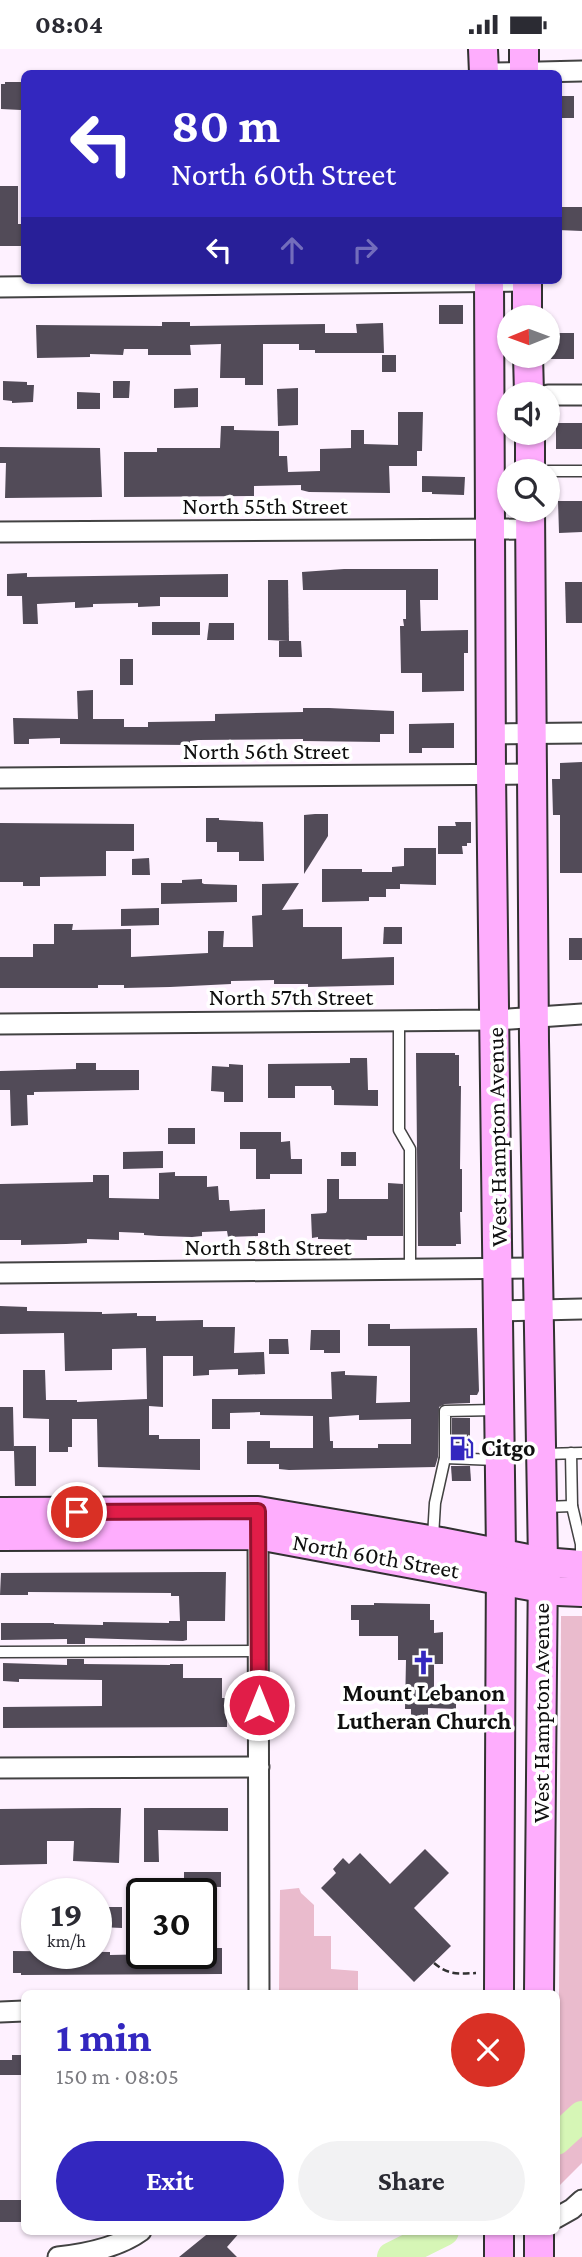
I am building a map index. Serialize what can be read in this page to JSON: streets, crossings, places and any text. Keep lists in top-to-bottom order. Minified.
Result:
{"streets":{"main road":["West Hampton Avenue","North 60th Street"],"street":["North 55th Street","North 56th Street","North 57th Street","North 58th Street"]},"crossings":[["North 55th Street","West Hampton Avenue"],["North 56th Street","West Hampton Avenue"],["North 57th Street","West Hampton Avenue"],["West Hampton Avenue","North 58th Street"],["West Hampton Avenue","North 60th Street"]],"places":{"fuel station":["Citgo"],"church":["Mount Lebanon Lutheran Church"]},"north":"left","page":{"status":"08:04","turn":["80 m","North 60th Street"],"speed":"19 km/h","limit":"30","heading":["1 min","150 m · 08:05"],"buttons":["Exit","Share"]}}
